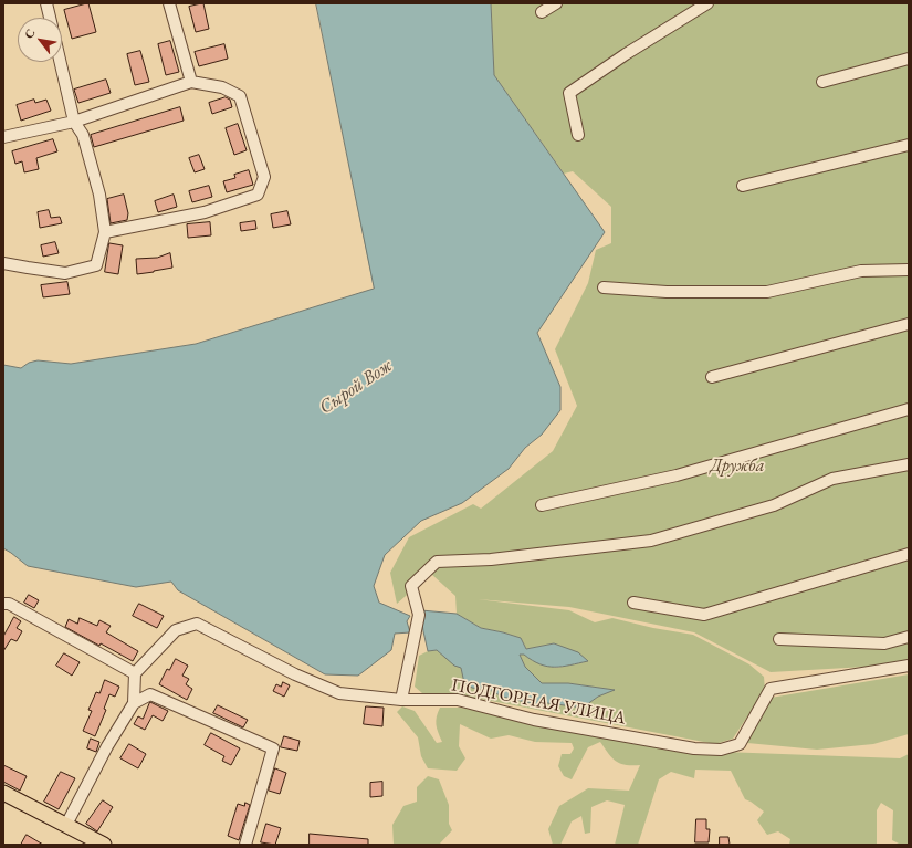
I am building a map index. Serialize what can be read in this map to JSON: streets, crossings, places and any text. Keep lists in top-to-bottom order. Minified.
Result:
{"streets":{"street":["ПОДГОРНАЯ УЛИЦА"]},"water":["Сырой Вож"],"parks":["Дружба"],"north":"top left"}
